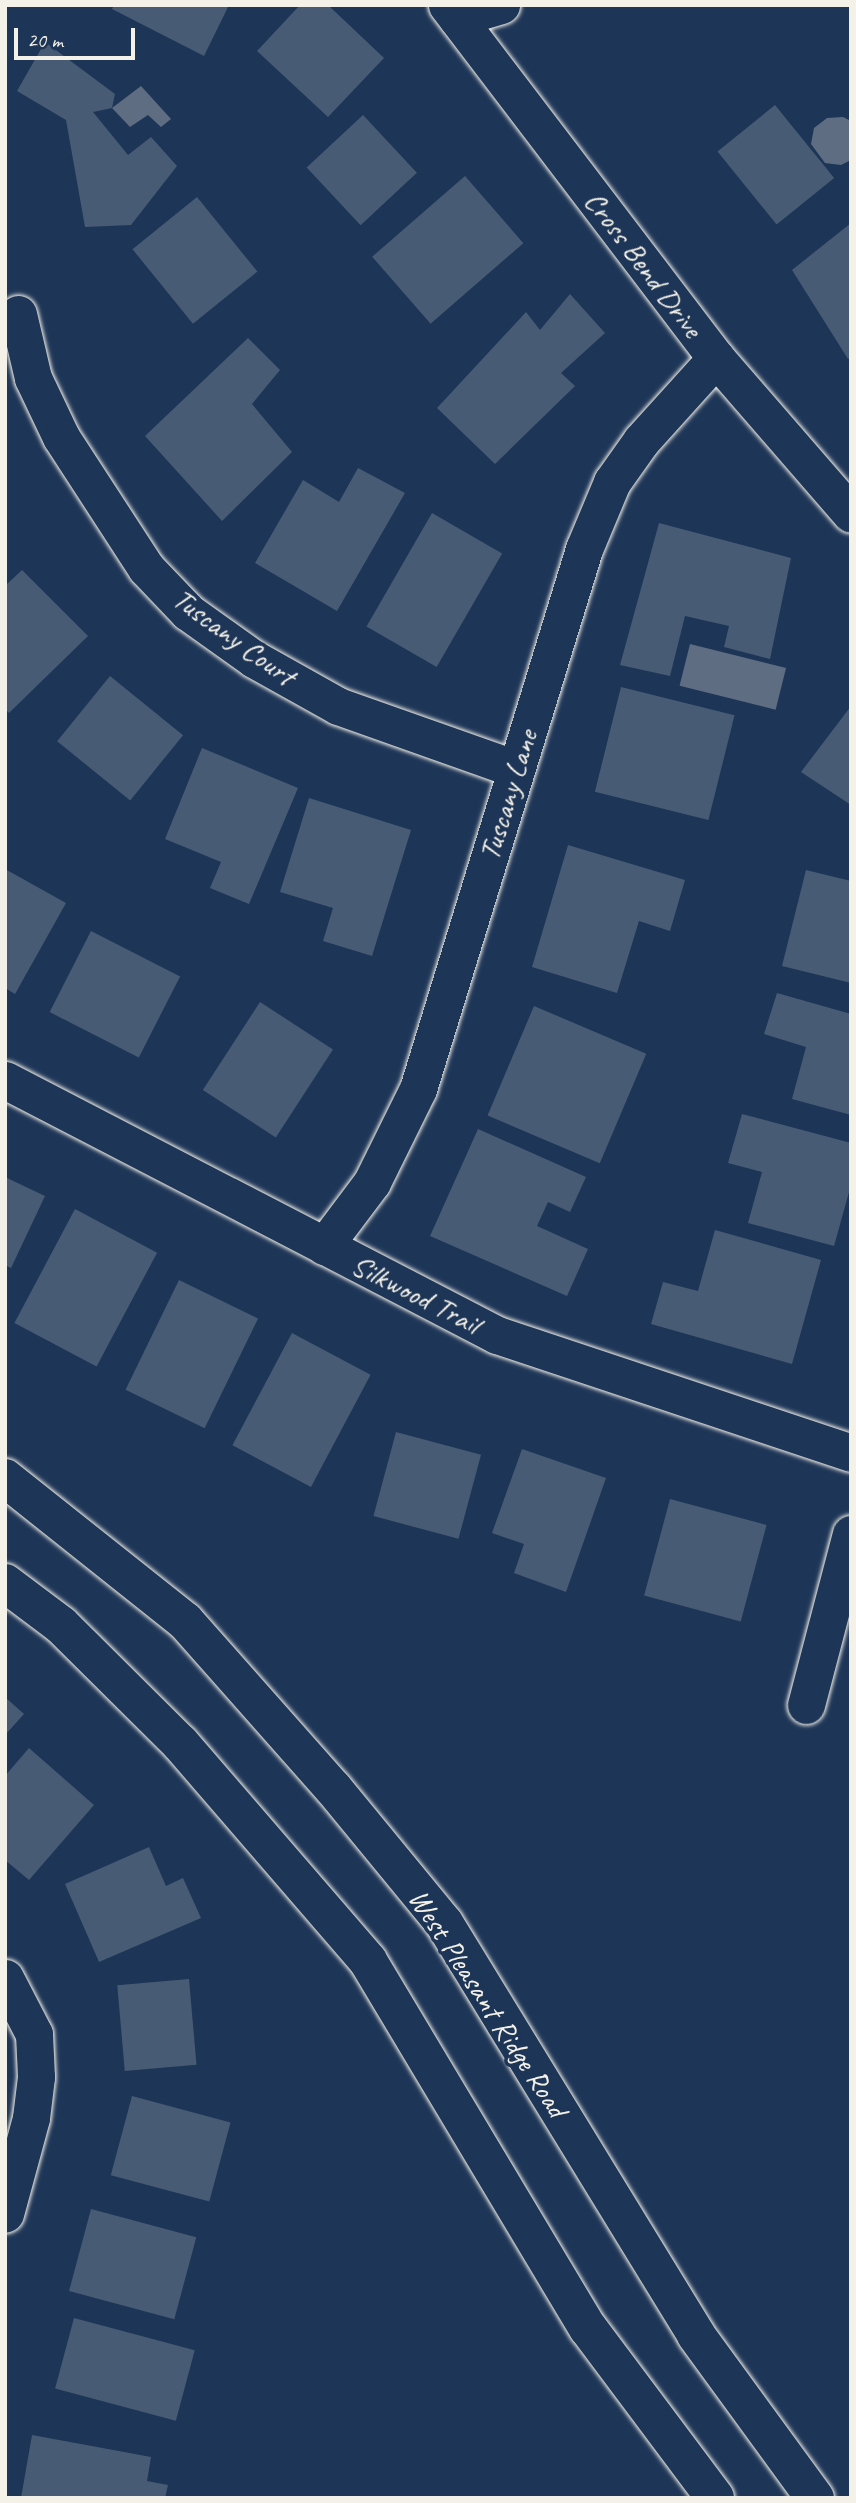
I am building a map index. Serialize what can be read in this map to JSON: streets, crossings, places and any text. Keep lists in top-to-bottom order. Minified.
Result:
{"streets":{"main road":["West Pleasant Ridge Road"],"street":["Cross Bend Drive","Tuscany Court","Tuscany Lane","Silkwood Trail"]},"crossings":[["Cross Bend Drive","Tuscany Lane"],["Tuscany Court","Tuscany Lane"],["Tuscany Lane","Silkwood Trail"]],"scale_bar":"20 m"}
